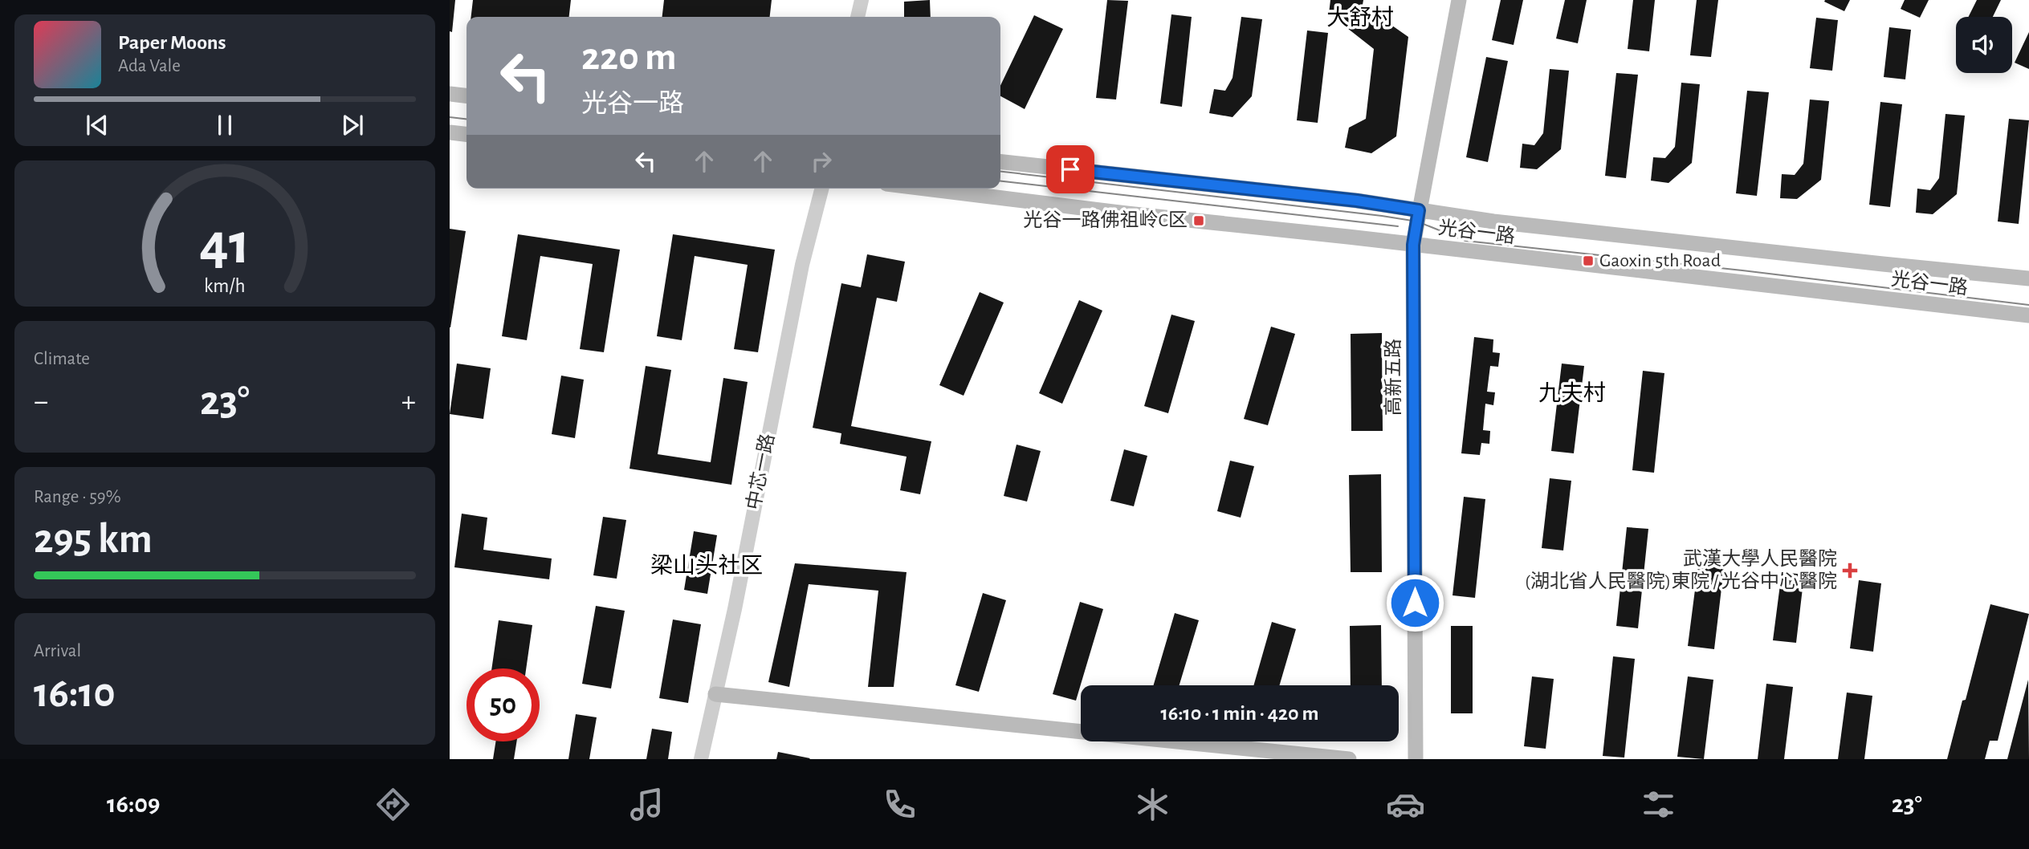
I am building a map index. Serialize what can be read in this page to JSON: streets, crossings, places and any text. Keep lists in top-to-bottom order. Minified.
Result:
{"streets":{"main road":["光谷一路","高新五路"],"street":["中芯一路"]},"crossings":[["光谷一路","高新五路"]],"districts":["大舒村","九夫村","梁山头社区"],"places":{"transit":["光谷一路佛祖岭C区","Gaoxin 5th Road"],"health":["武漢大學人民醫院 (湖北省人民醫院)東院 / 光谷中心醫院"]},"page":{"turn":["220 m","光谷一路"],"song":["Paper Moons","Ada Vale"],"tile":["Climate",["Range · 59%","295 km"],["Arrival","16:10"]],"heat":["−","23°","+"],"limit":"50","trip":"16:10 · 1 min · 420 m","tabs":["16:09","23°"],"gauge":["41","km/h"]}}
